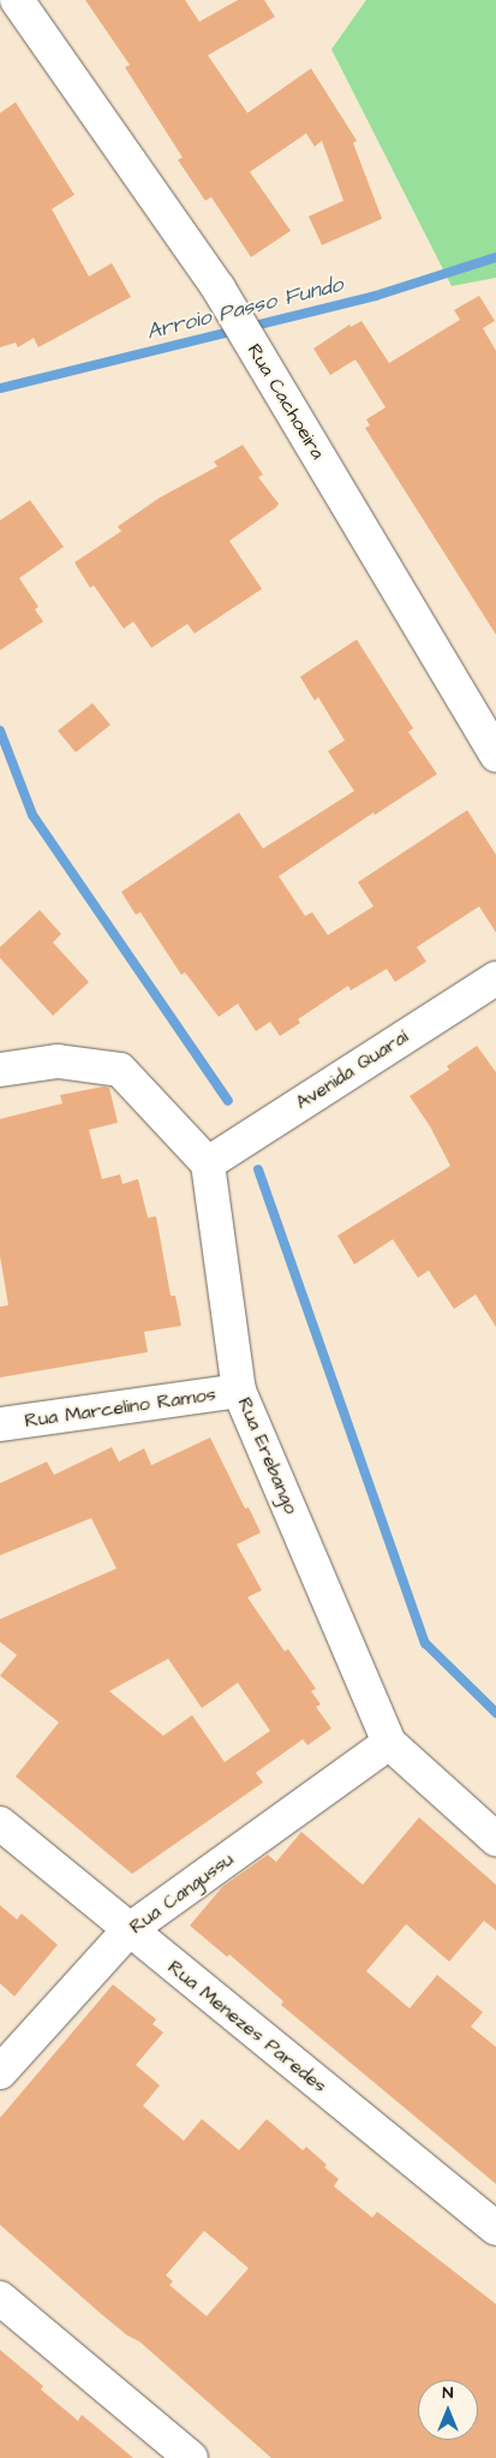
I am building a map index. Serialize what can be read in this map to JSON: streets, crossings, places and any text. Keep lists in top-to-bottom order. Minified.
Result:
{"streets":{"street":["Rua Cachoeira","Avenida Quaraí","Rua Marcelino Ramos","Rua Erebango","Rua Cangussu","Rua Menezes Paredes"]},"crossings":[["Avenida Quaraí","Rua Erebango"],["Rua Marcelino Ramos","Rua Erebango"],["Rua Erebango","Rua Cangussu"],["Rua Cangussu","Rua Menezes Paredes"]],"water":["Arroio Passo Fundo"],"north":"top"}
